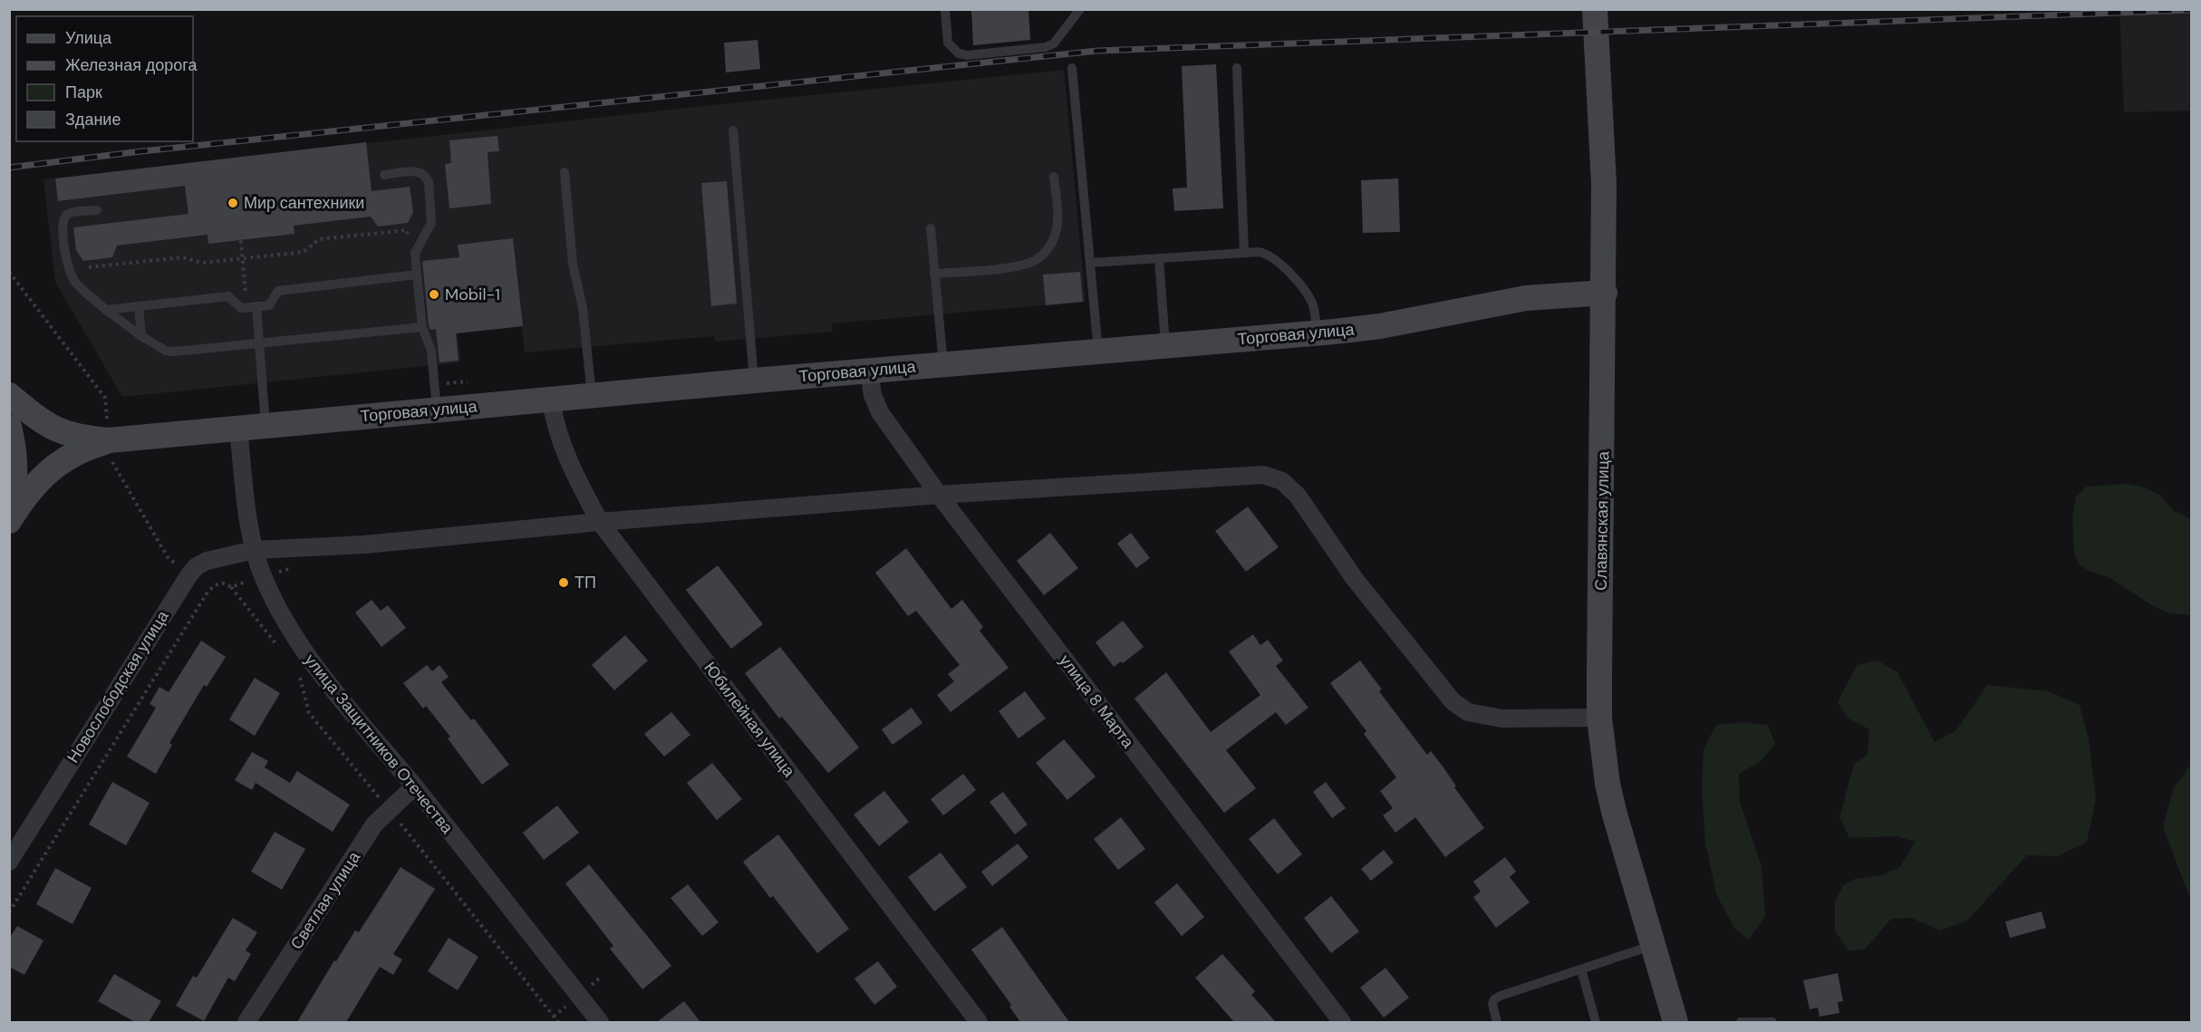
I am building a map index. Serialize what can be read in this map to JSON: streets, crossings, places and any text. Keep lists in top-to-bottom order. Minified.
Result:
{"streets":{"street":["Торговая улица","Славянская улица","Новослободская улица","улица 8 Марта","Юбилейная улица","улица Защитников Отечества","Светлая улица"]},"crossings":[["Торговая улица","Славянская улица"],["Торговая улица","улица 8 Марта"],["Торговая улица","Юбилейная улица"],["Торговая улица","улица Защитников Отечества"],["Славянская улица","Новослободская улица"],["Новослободская улица","улица 8 Марта"],["Новослободская улица","Юбилейная улица"],["Новослободская улица","улица Защитников Отечества"],["улица Защитников Отечества","Светлая улица"]],"places":["Мир сантехники","Mobil-1","ТП"],"legend":["Улица","Железная дорога","Парк","Здание"]}
